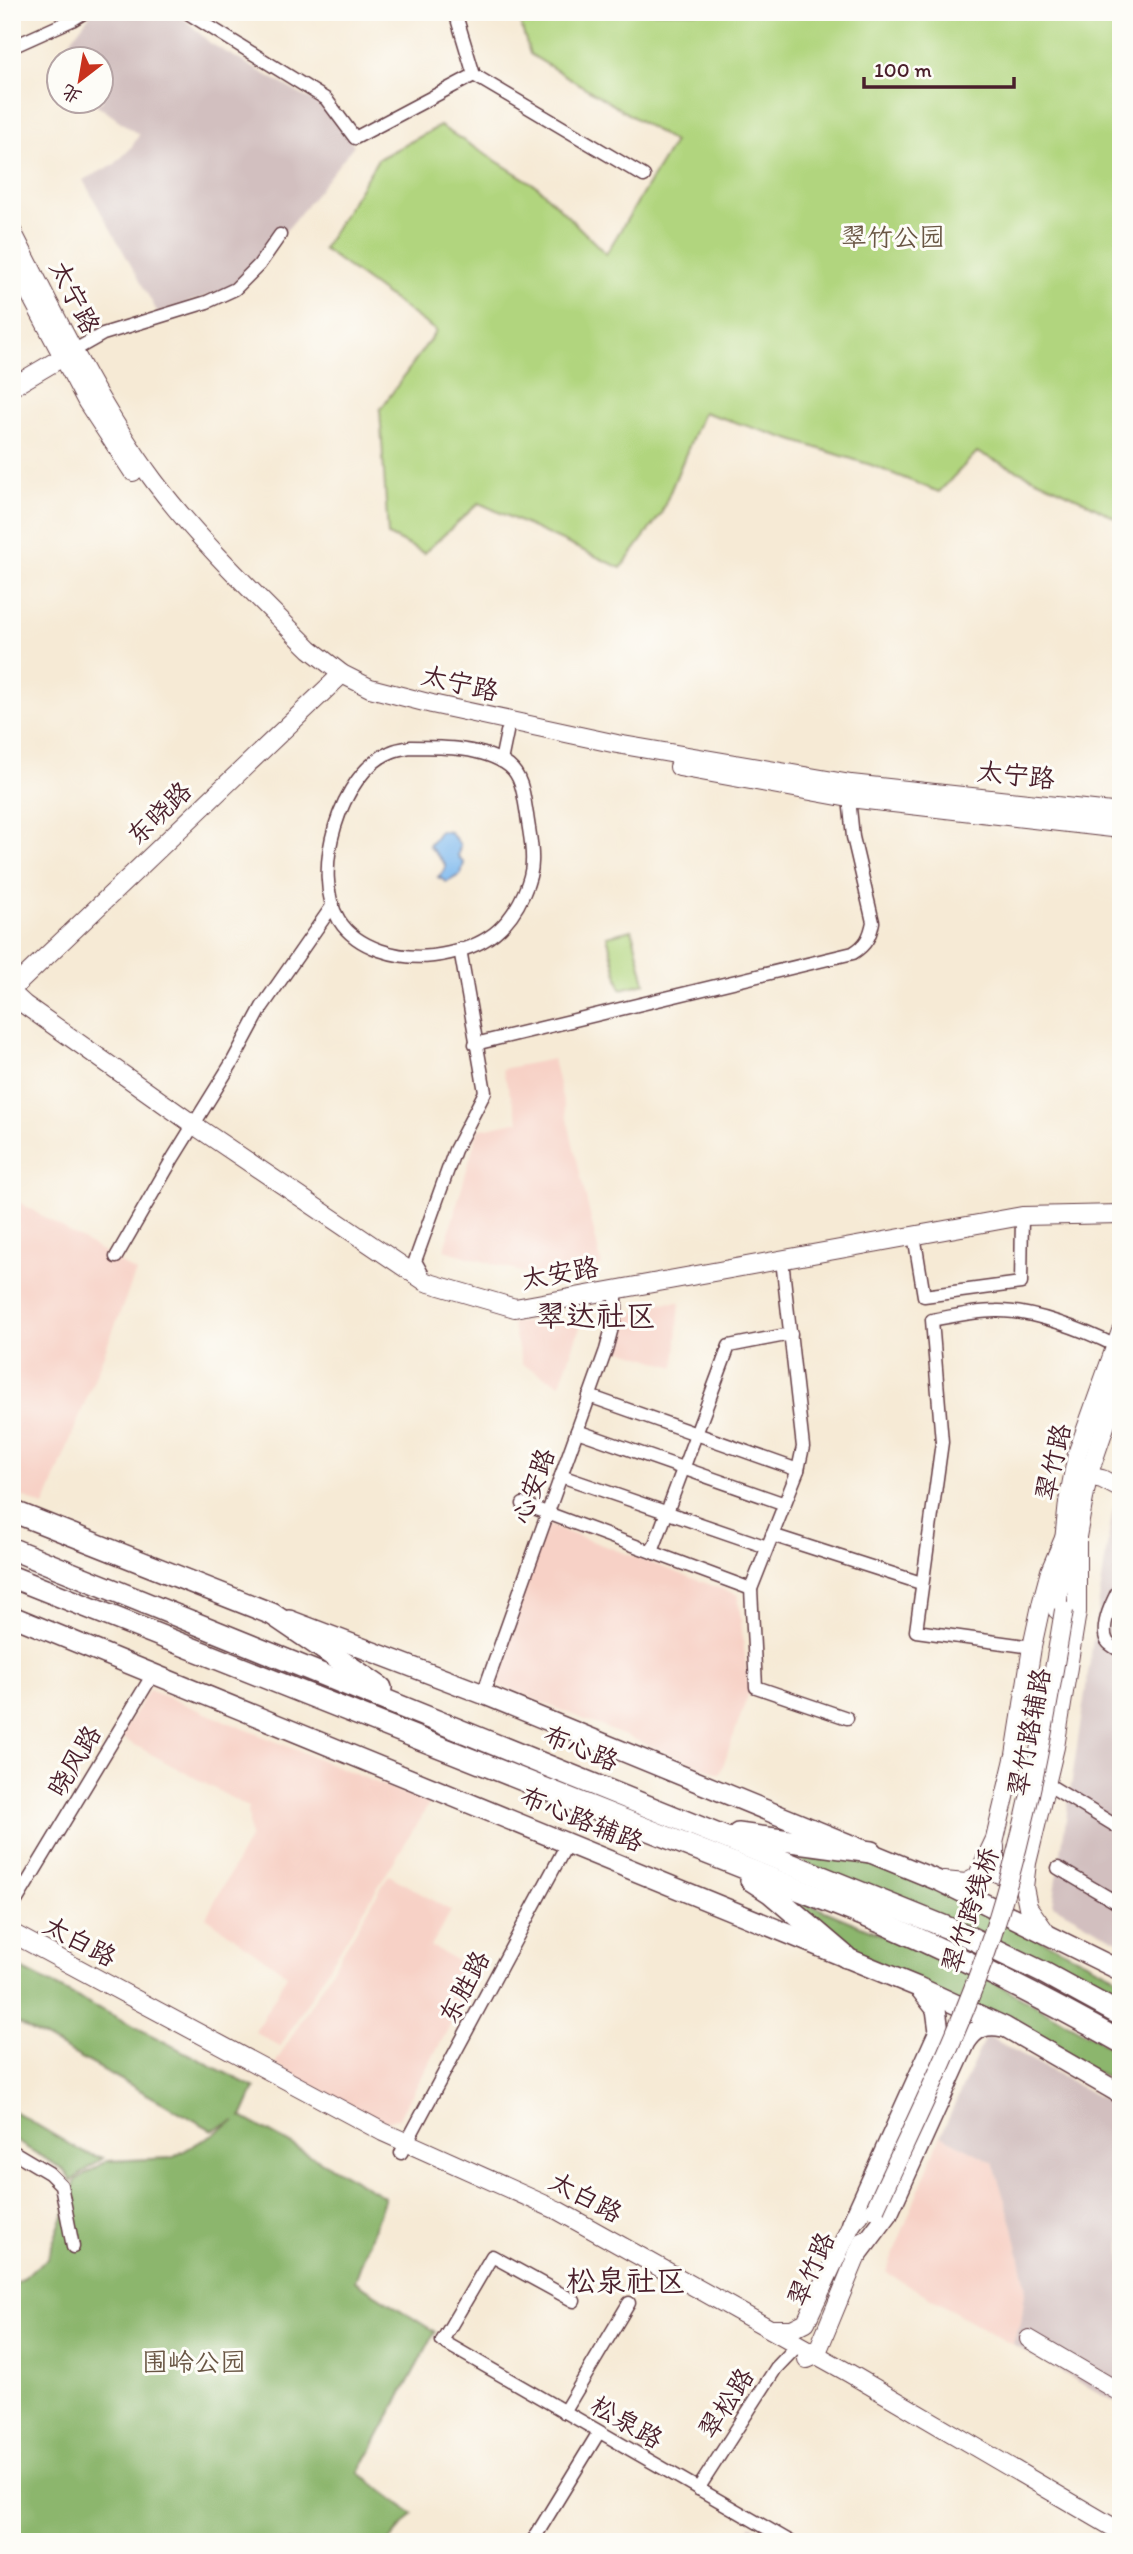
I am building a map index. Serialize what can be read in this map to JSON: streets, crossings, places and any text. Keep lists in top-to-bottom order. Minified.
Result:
{"streets":{"highway":["布心路"],"main road":["太宁路","东晓路","太安路","翠竹路","翠竹路辅路","布心路辅路","翠竹跨线桥","太白路"],"street":["心安路","晓风路","东胜路","翠松路","松泉路"]},"crossings":[["太宁路","东晓路"],["东晓路","太安路"],["太安路","心安路"],["翠竹路","翠竹路辅路"],["翠竹路","翠竹跨线桥"],["翠竹路","太白路"],["翠竹路","翠松路"],["晓风路","布心路辅路"],["布心路辅路","东胜路"],["太白路","东胜路"],["太白路","翠松路"],["翠松路","松泉路"]],"districts":["翠达社区","松泉社区"],"parks":["翠竹公园","围岭公园"],"scale_bar":"100 m","north":"bottom left"}
